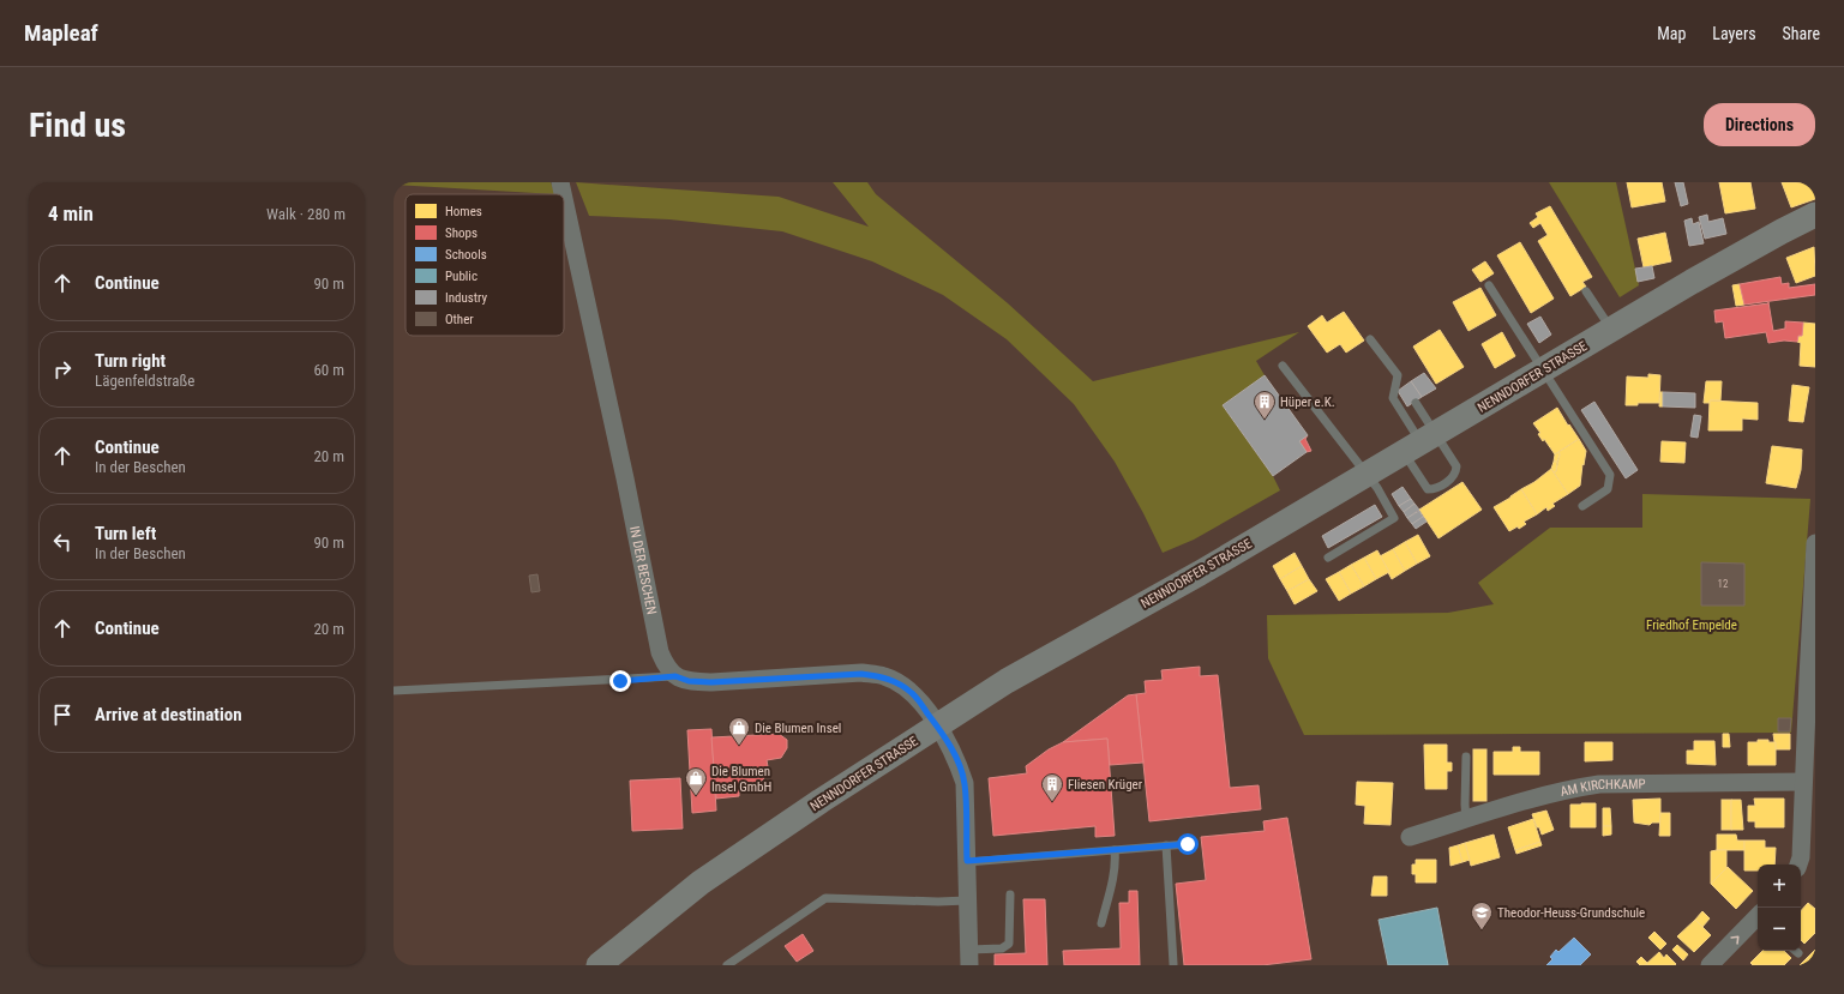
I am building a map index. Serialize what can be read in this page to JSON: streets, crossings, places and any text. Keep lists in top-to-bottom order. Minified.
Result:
{"streets":{"street":["NENNDORFER STRASSE","IN DER BESCHEN","AM KIRCHKAMP"]},"parks":["Friedhof Empelde"],"places":{"building":["Hüper e.K.","Fliesen Krüger"],"shop":["Die Blumen Insel","Die Blumen Insel GmbH"],"school or university":["Theodor-Heuss-Grundschule"]},"house_numbers":["12"],"legend":["Homes","Shops","Schools","Public","Industry","Other"],"page":{"header":"Mapleaf","nav":["Map","Layers","Share"],"buttons":"Directions","title":"Find us","heading":["4 min","Walk · 280 m"],"list":[["Continue","90 m"],["Turn right","Lägenfeldstraße","60 m"],["Continue","In der Beschen","20 m"],["Turn left","In der Beschen","90 m"],["Continue","20 m"],"Arrive at destination"],"map_buttons":["+","−"]}}
